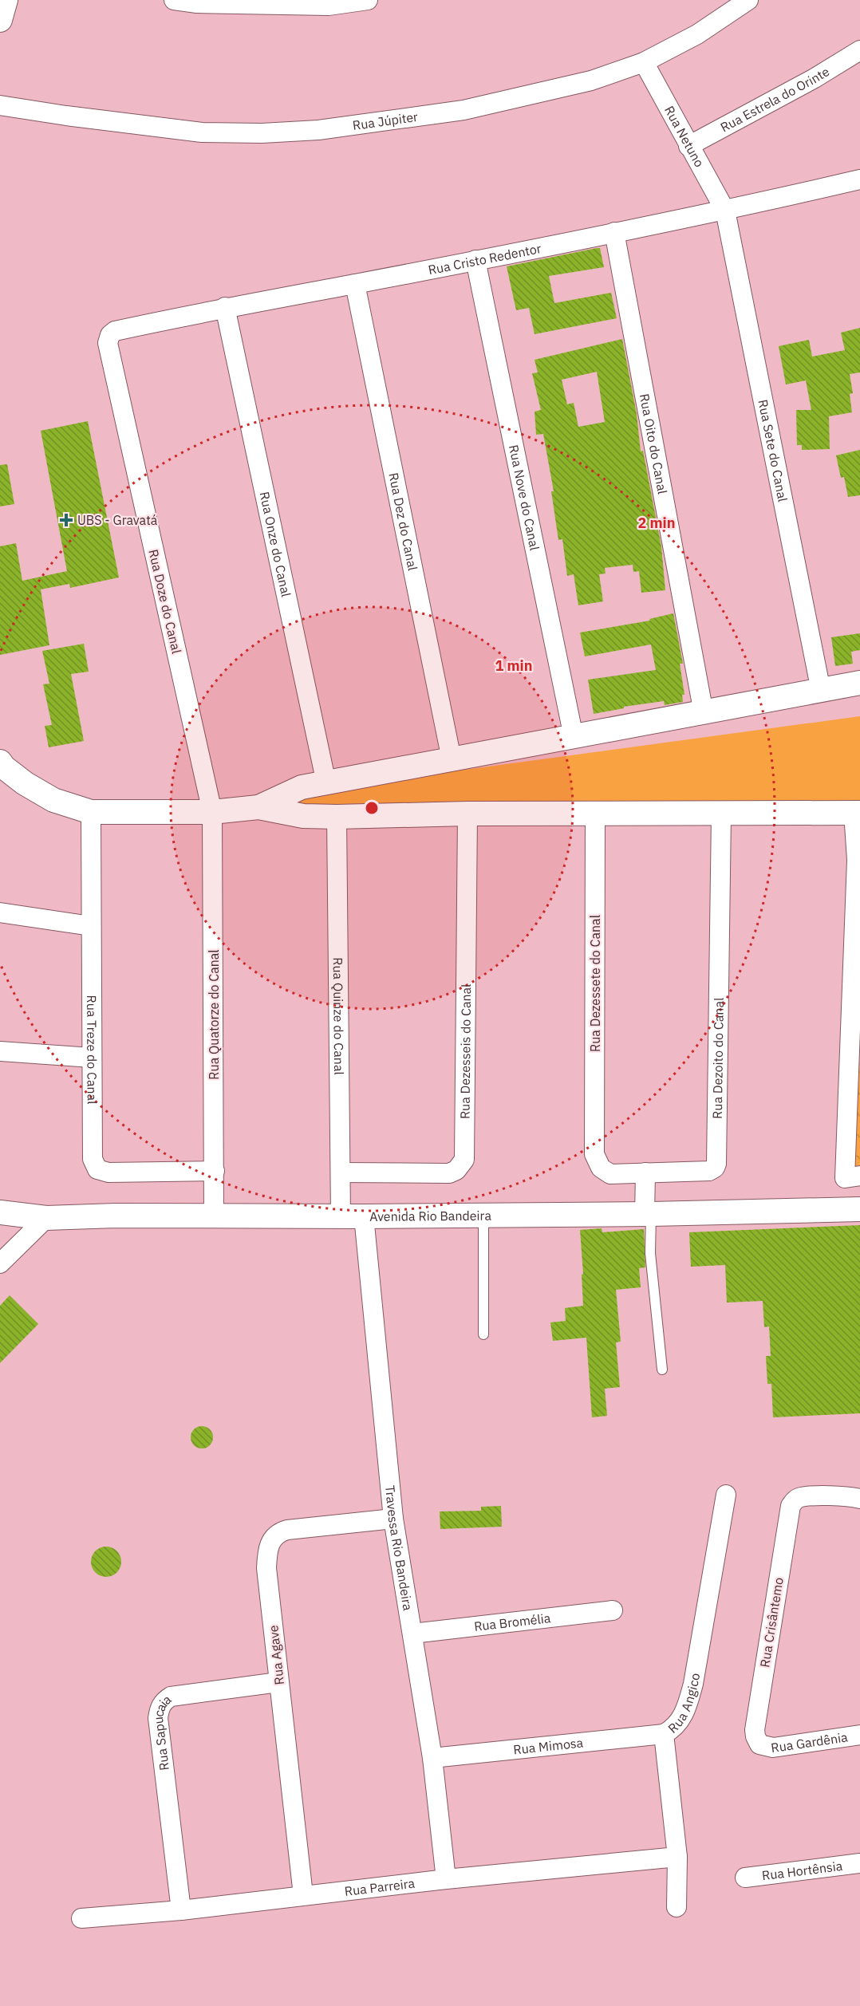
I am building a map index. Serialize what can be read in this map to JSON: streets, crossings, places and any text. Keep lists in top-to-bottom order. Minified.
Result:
{"streets":{"street":["Rua Estrela do Orinte","Rua Júpiter","Rua Netuno","Rua Cristo Redentor","Rua Oito do Canal","Rua Sete do Canal","Rua Nove do Canal","Rua Dez do Canal","Rua Onze do Canal","Rua Doze do Canal","Rua Dezessete do Canal","Rua Quatorze do Canal","Rua Quinze do Canal","Rua Treze do Canal","Rua Dezesseis do Canal","Rua Dezoito do Canal","Avenida Rio Bandeira","Travessa Rio Bandeira","Rua Bromélia","Rua Crisântemo","Rua Agave","Rua Angico","Rua Sapucaia","Rua Gardênia","Rua Mimosa","Rua Hortênsia","Rua Parreira"]},"crossings":[["Rua Estrela do Orinte","Rua Netuno"],["Rua Júpiter","Rua Netuno"],["Rua Netuno","Rua Cristo Redentor"],["Rua Netuno","Rua Sete do Canal"],["Rua Cristo Redentor","Rua Oito do Canal"],["Rua Cristo Redentor","Rua Sete do Canal"],["Rua Cristo Redentor","Rua Nove do Canal"],["Rua Cristo Redentor","Rua Dez do Canal"],["Rua Cristo Redentor","Rua Onze do Canal"],["Rua Cristo Redentor","Rua Doze do Canal"],["Rua Doze do Canal","Rua Quatorze do Canal"],["Rua Dezessete do Canal","Rua Dezoito do Canal"],["Rua Quatorze do Canal","Rua Treze do Canal"],["Rua Quatorze do Canal","Avenida Rio Bandeira"],["Rua Quinze do Canal","Rua Dezesseis do Canal"],["Rua Quinze do Canal","Avenida Rio Bandeira"],["Avenida Rio Bandeira","Travessa Rio Bandeira"],["Travessa Rio Bandeira","Rua Bromélia"],["Travessa Rio Bandeira","Rua Agave"],["Travessa Rio Bandeira","Rua Mimosa"],["Travessa Rio Bandeira","Rua Parreira"],["Rua Crisântemo","Rua Gardênia"],["Rua Agave","Rua Sapucaia"],["Rua Agave","Rua Parreira"],["Rua Angico","Rua Mimosa"],["Rua Angico","Rua Parreira"],["Rua Sapucaia","Rua Parreira"]],"places":{"health":["UBS - Gravatá"]},"rings":["2 min","1 min"]}
